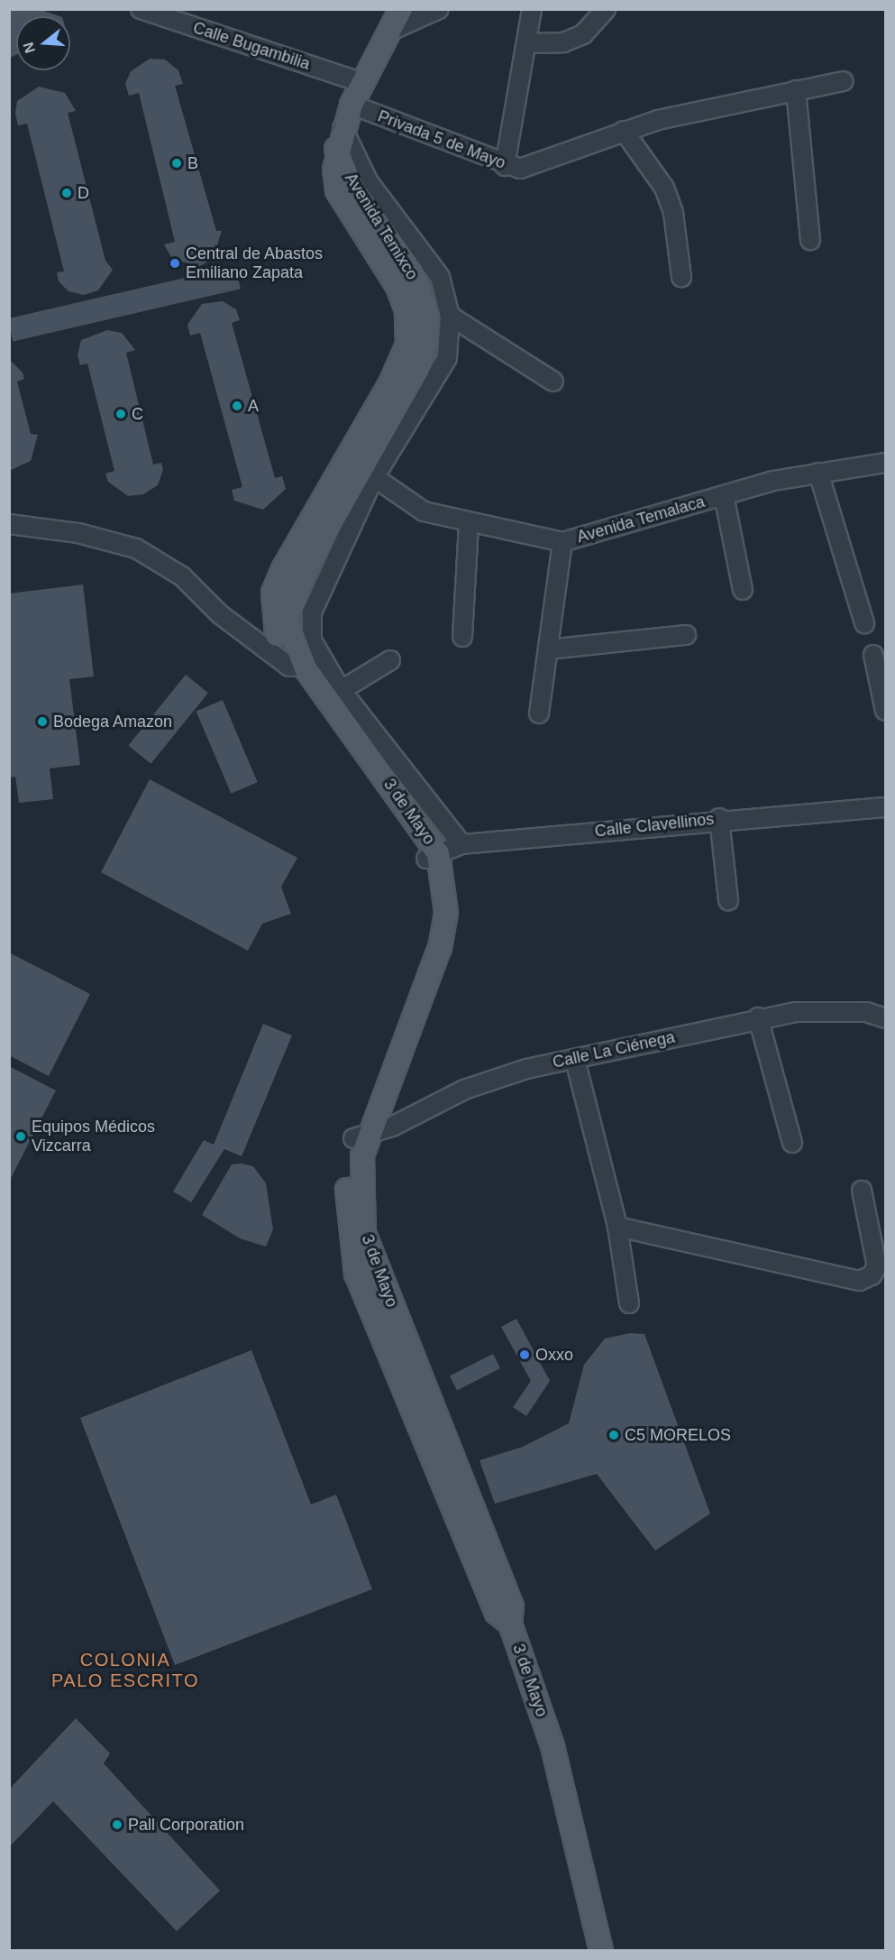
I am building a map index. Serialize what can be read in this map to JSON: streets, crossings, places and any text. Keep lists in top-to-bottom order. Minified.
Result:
{"streets":{"main road":["Avenida Temixco","3 de Mayo"],"street":["Calle Bugambilia","Privada 5 de Mayo","Avenida Temalaca","Calle Clavellinos","Calle La Ciénega"]},"crossings":[["Avenida Temixco","3 de Mayo"],["3 de Mayo","Calle Clavellinos"],["3 de Mayo","Calle La Ciénega"]],"districts":["COLONIA PALO ESCRITO"],"places":["B","D","Central de Abastos Emiliano Zapata","A","C","Bodega Amazon","Equipos Médicos Vizcarra","Oxxo","C5 MORELOS","Pall Corporation"],"north":"left"}
